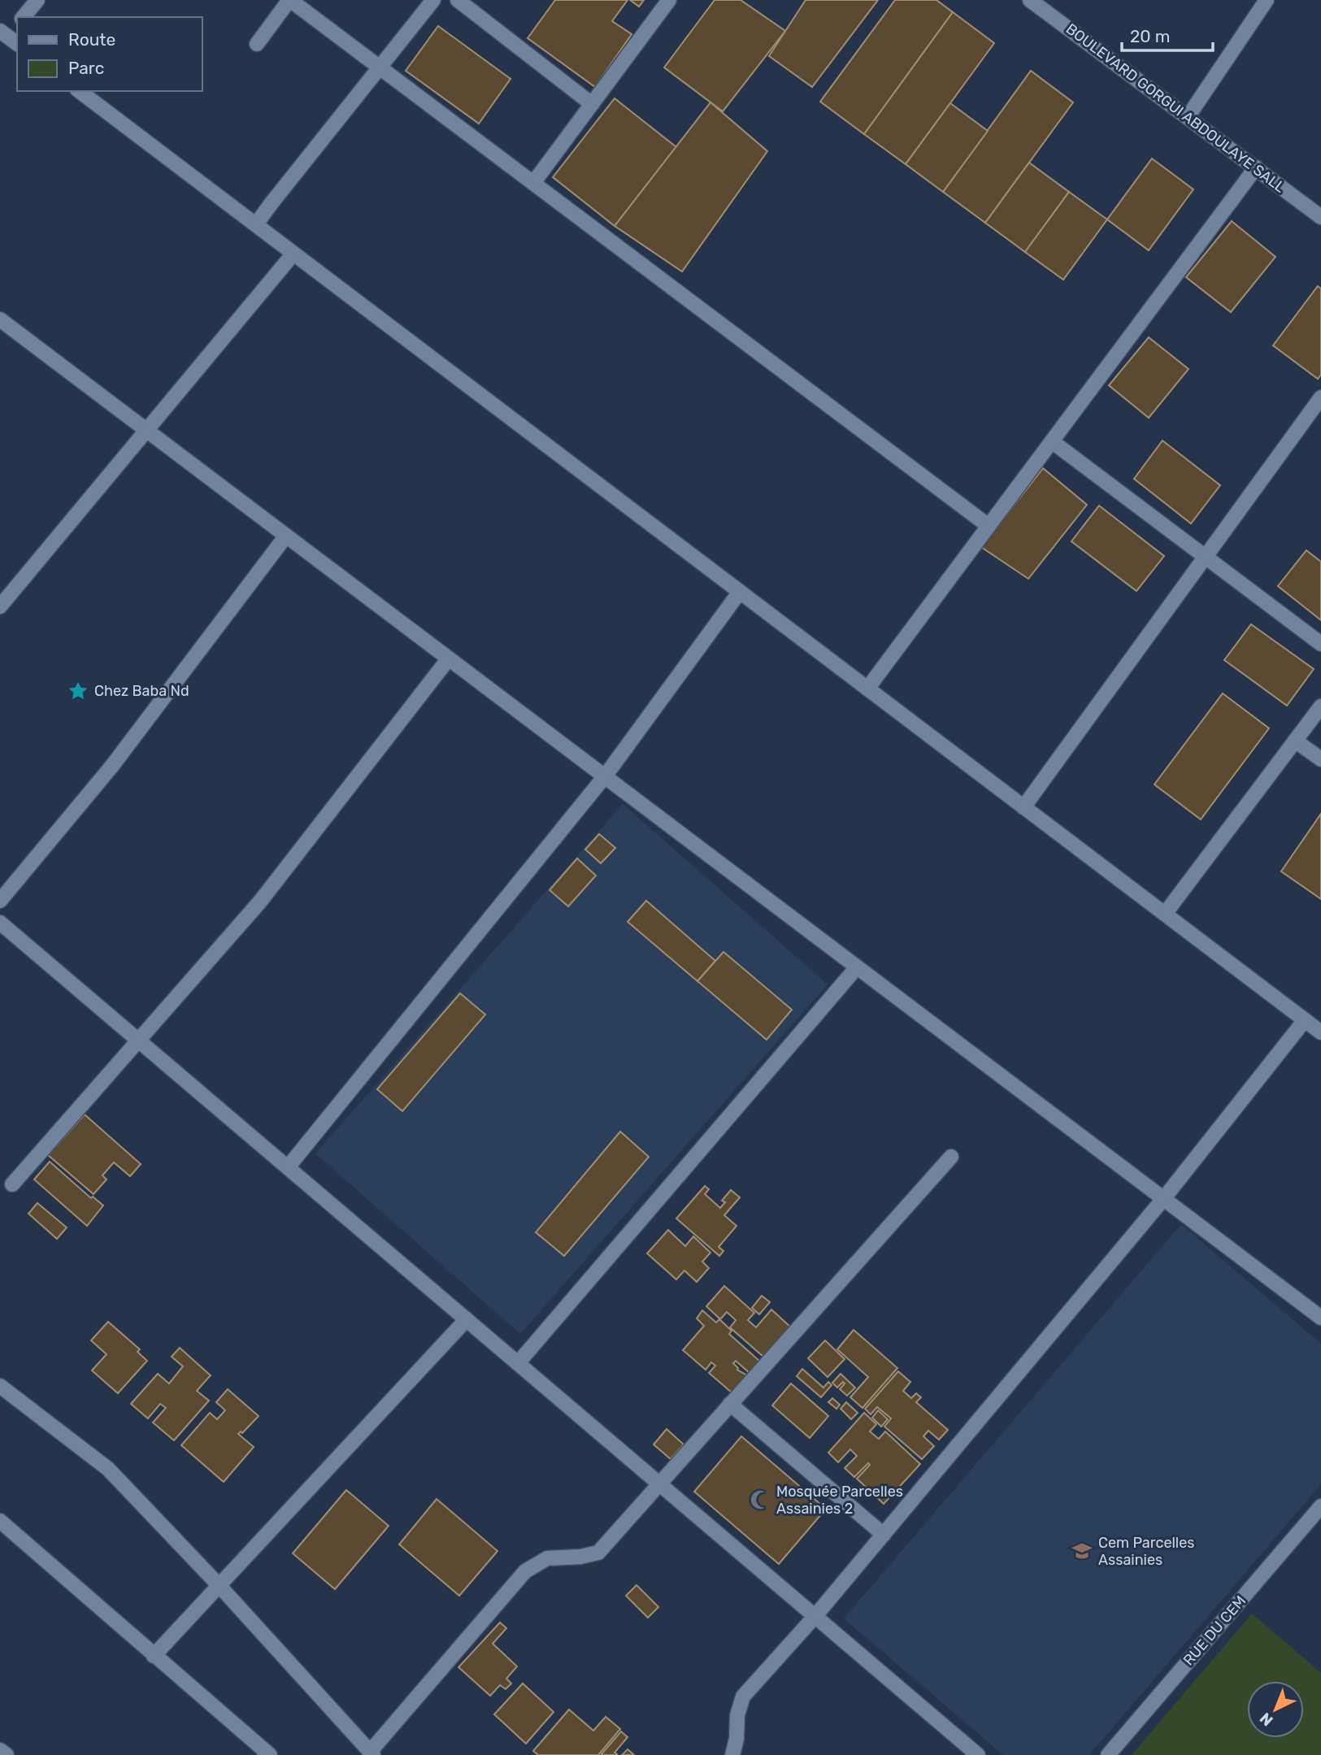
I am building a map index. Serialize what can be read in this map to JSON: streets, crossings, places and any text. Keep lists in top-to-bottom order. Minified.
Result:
{"streets":{"street":["BOULEVARD GORGUI ABDOULAYE SALL","RUE DU CEM"]},"places":{"place":["Chez Baba Nd"],"mosque":["Mosquée Parcelles Assainies 2"],"school or university":["Cem Parcelles Assainies"]},"legend":["Route","Parc"],"scale_bar":"20 m","north":"bottom left"}
